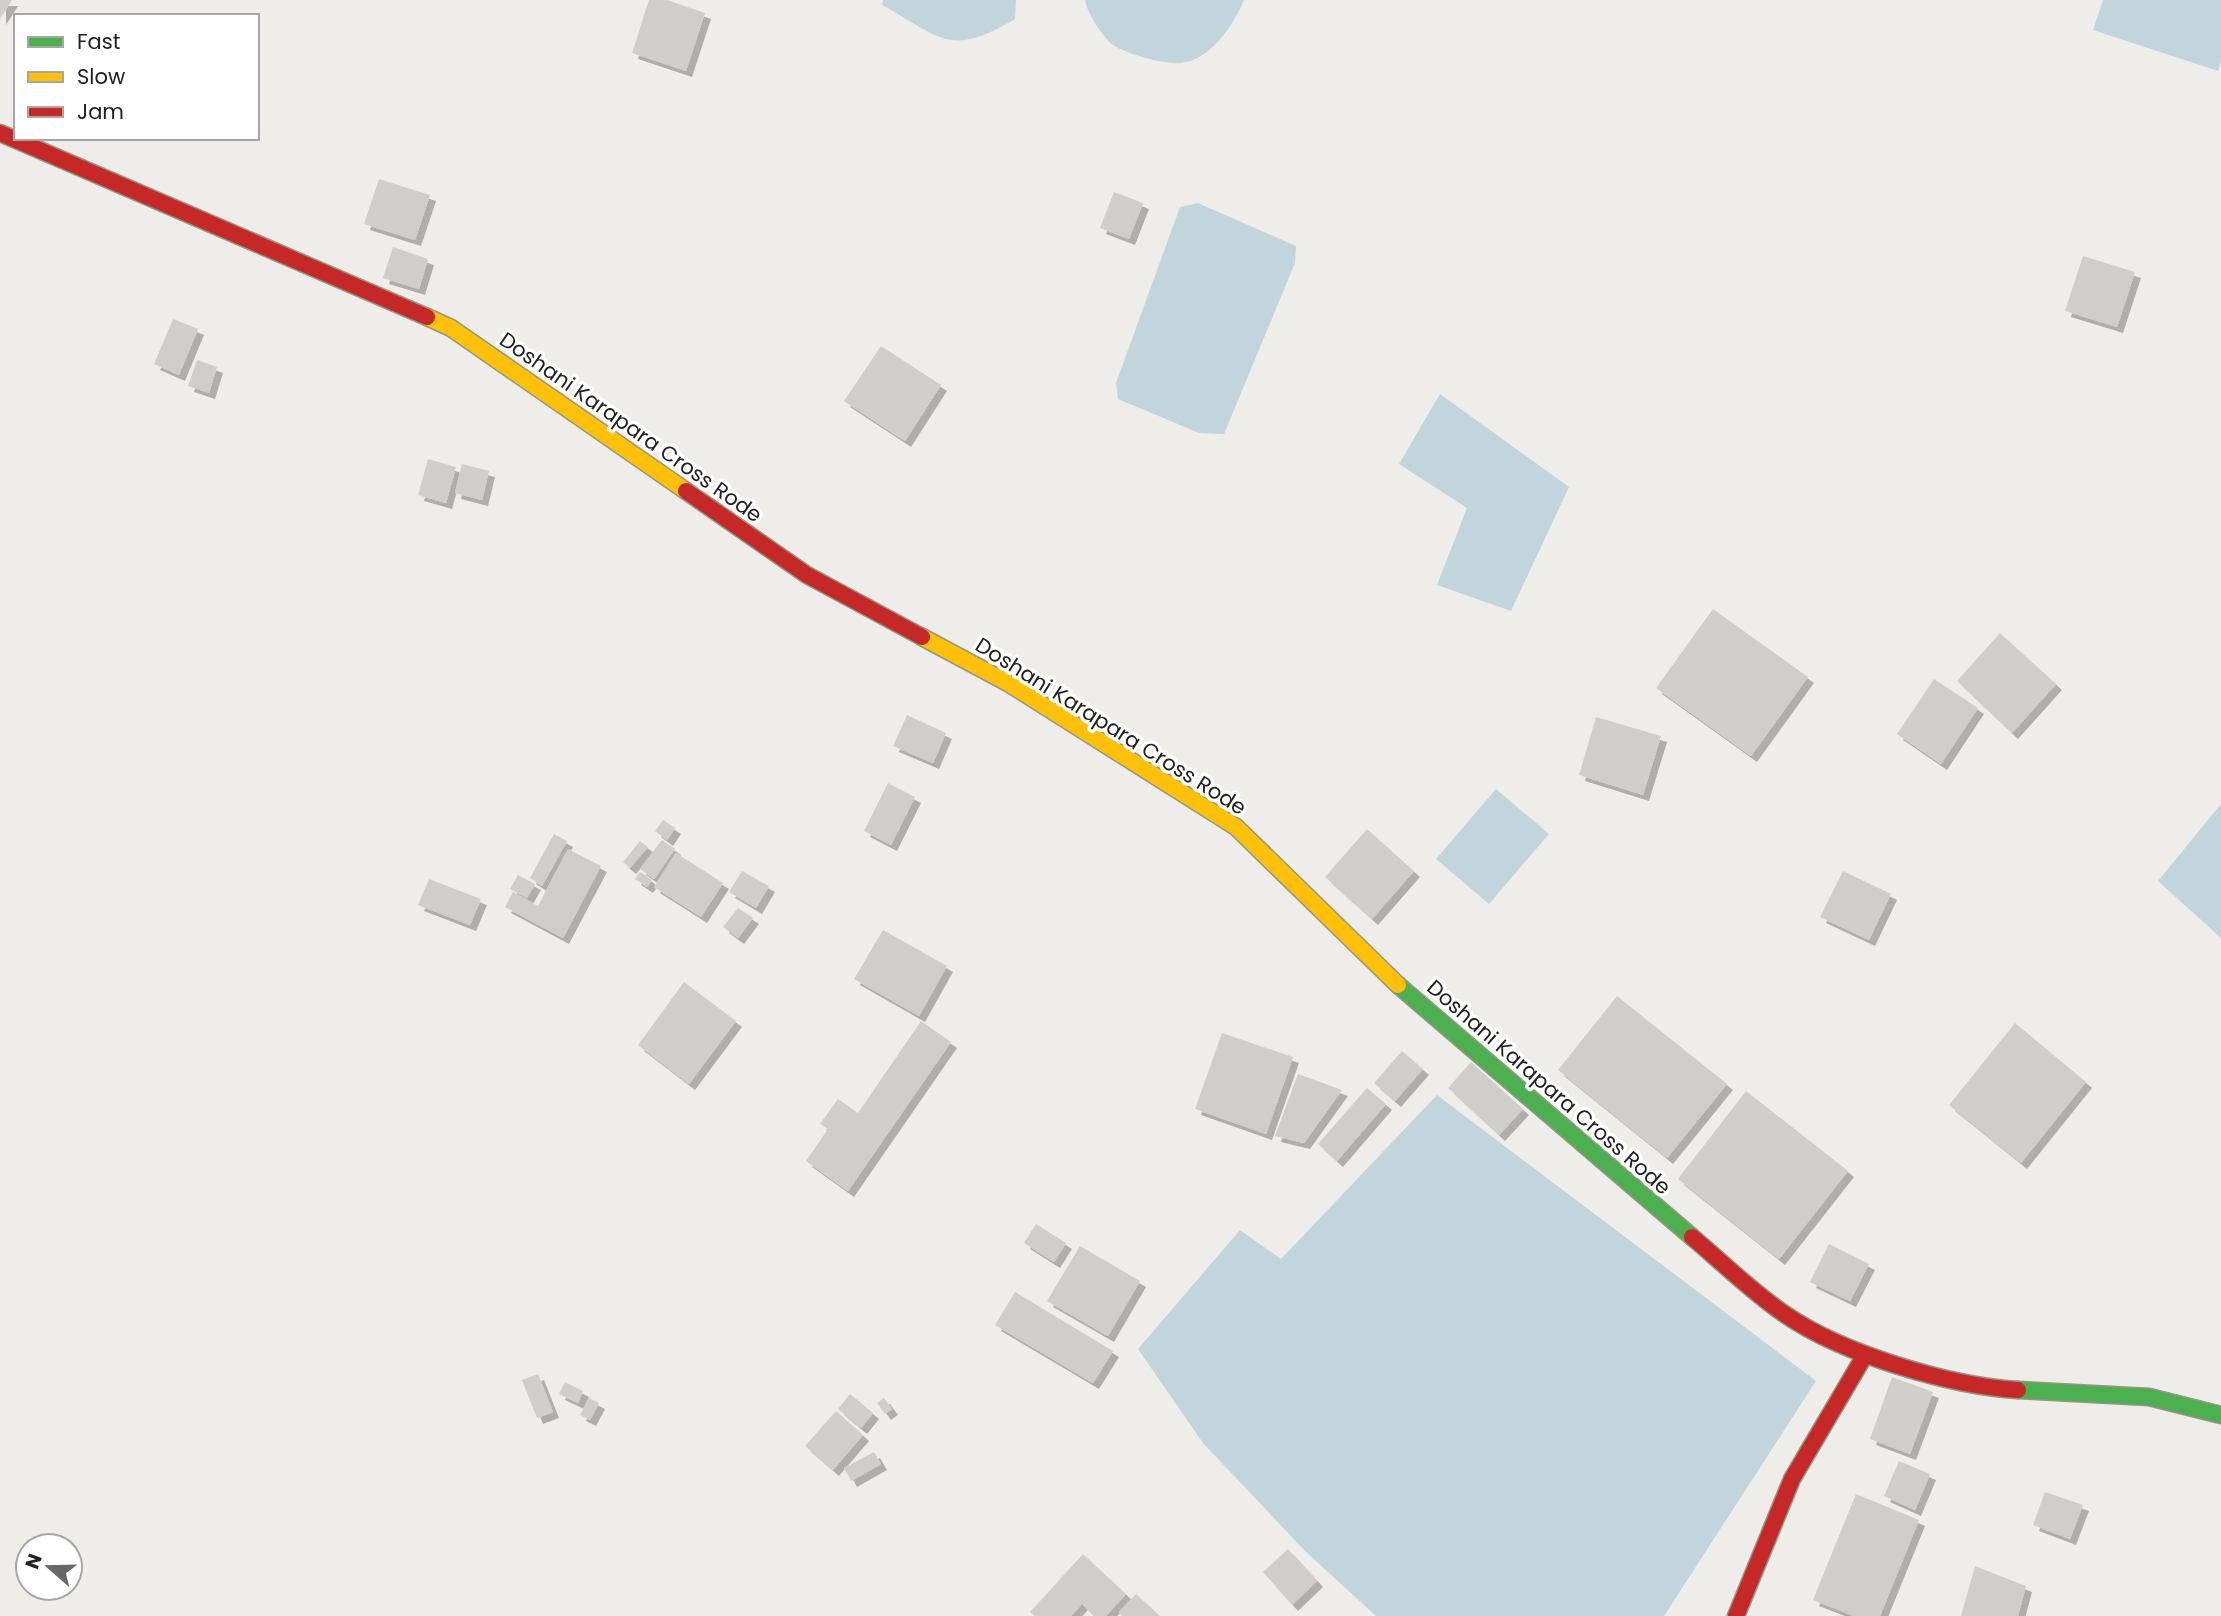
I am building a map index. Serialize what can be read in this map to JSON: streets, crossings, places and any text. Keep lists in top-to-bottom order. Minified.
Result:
{"streets":{"street":["Doshani Karapara Cross Rode"]},"legend":["Fast","Slow","Jam"],"north":"left"}
